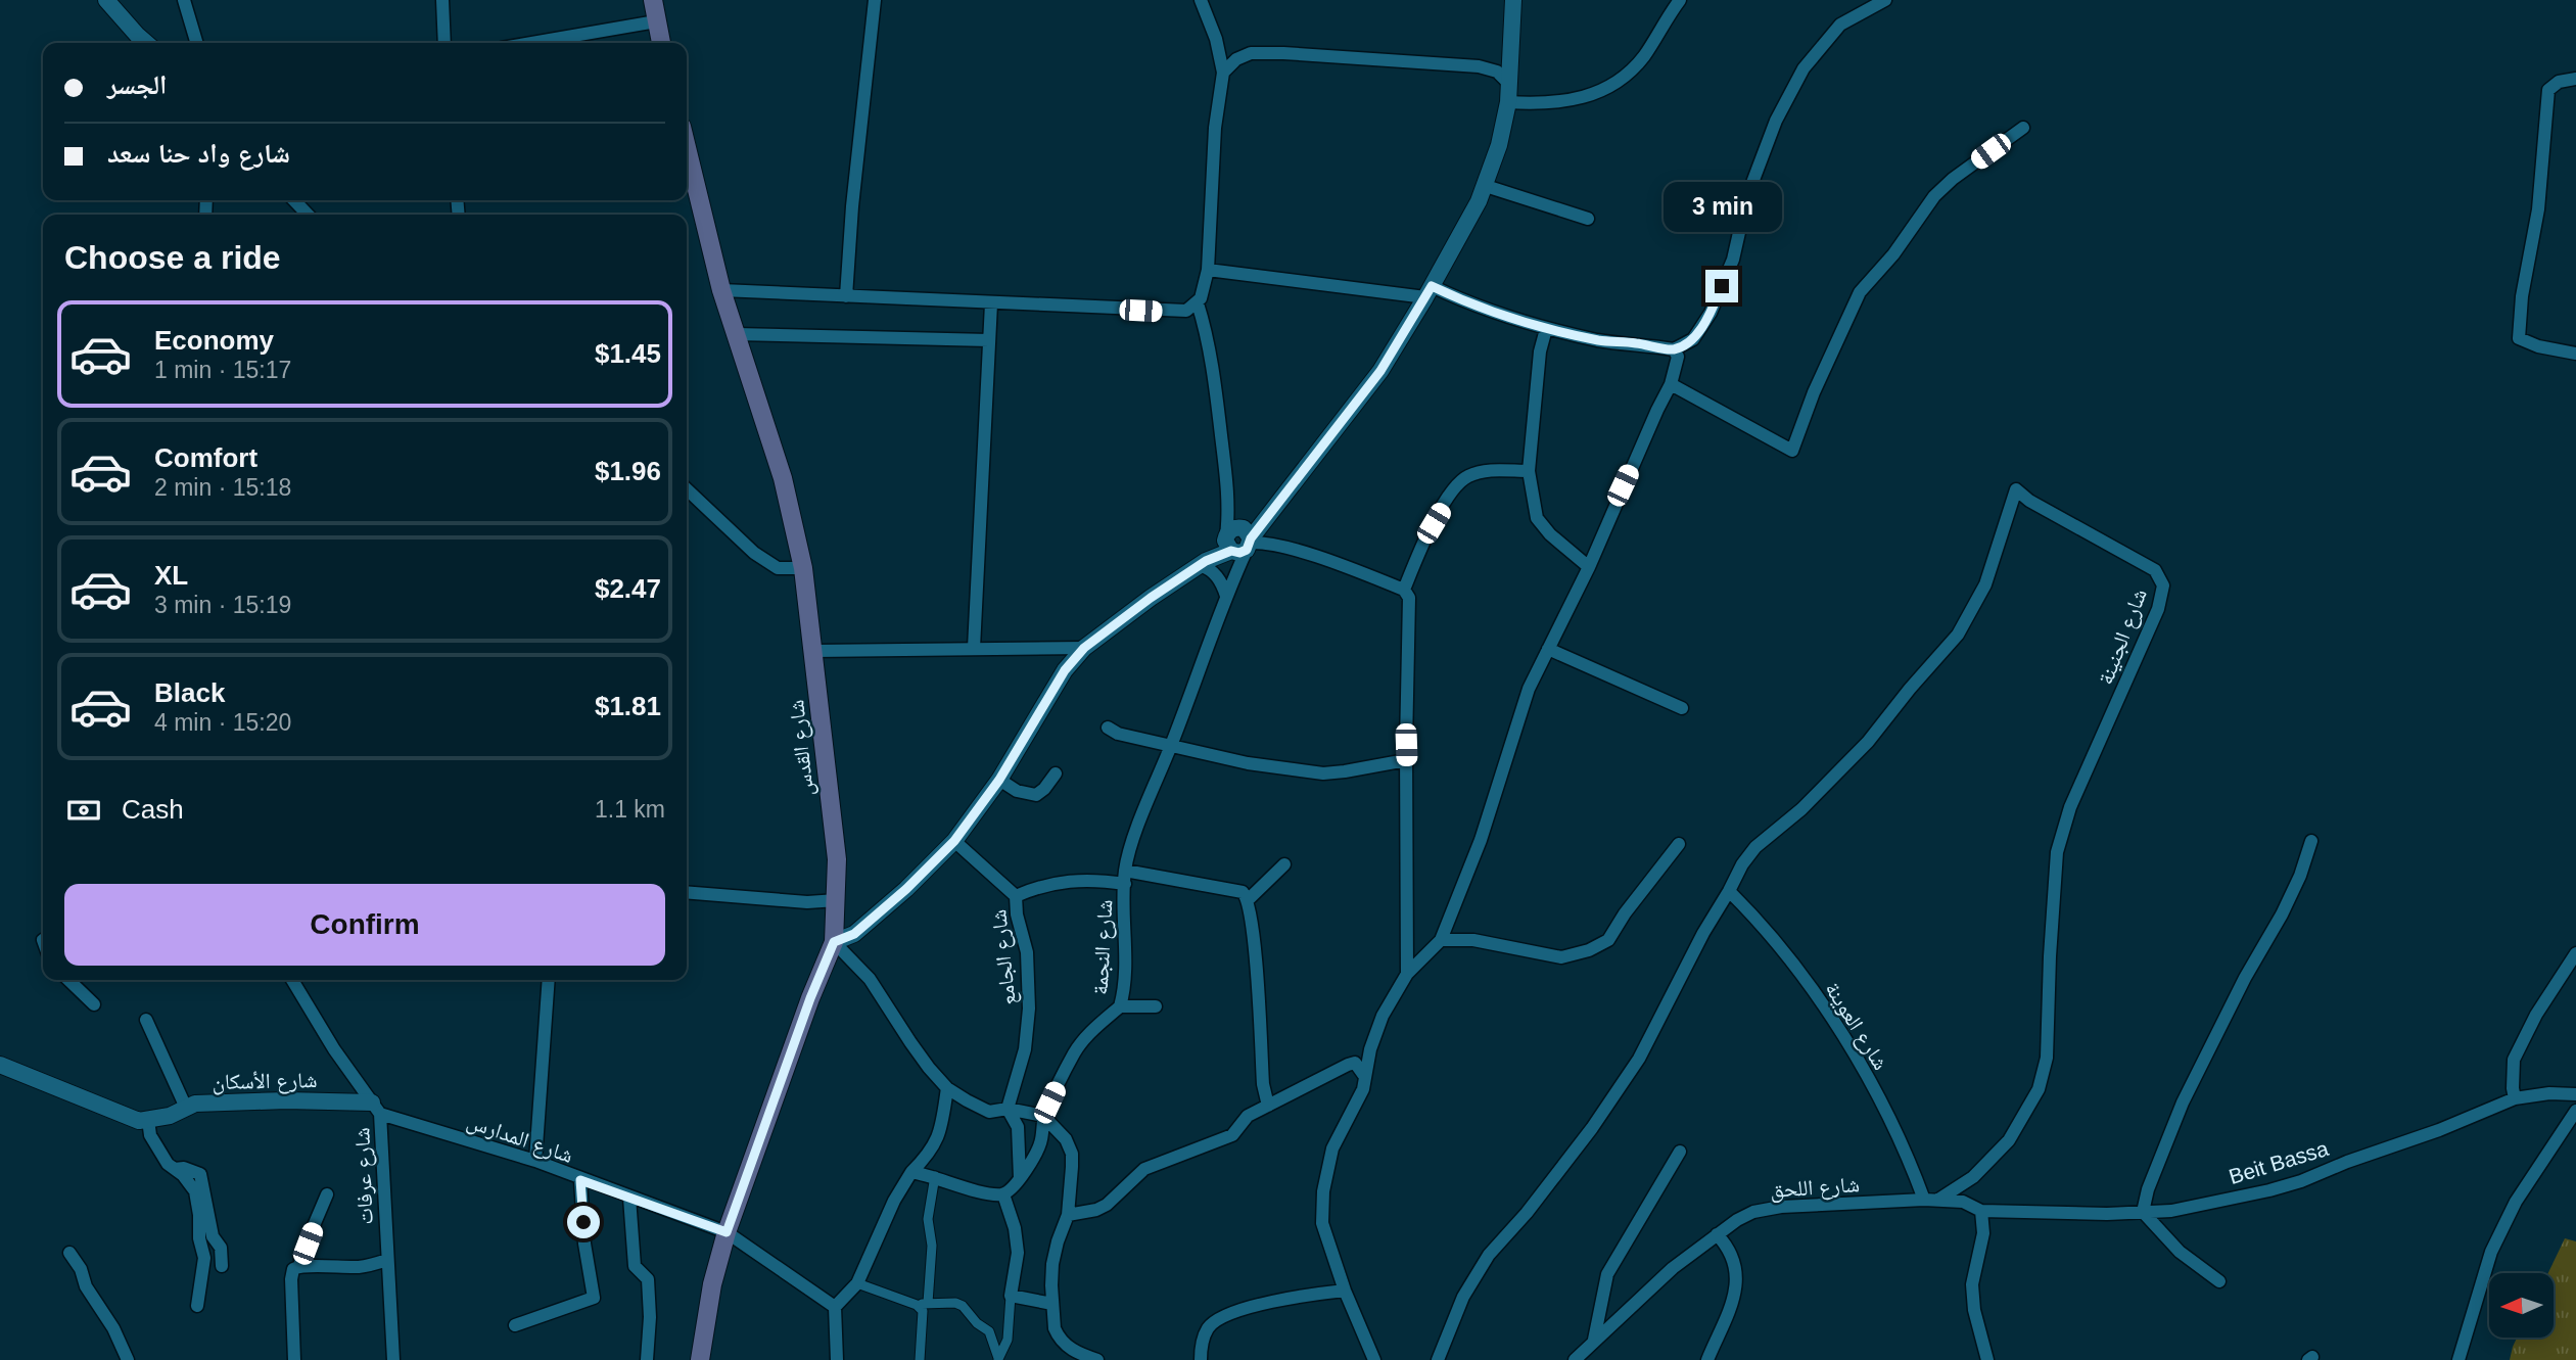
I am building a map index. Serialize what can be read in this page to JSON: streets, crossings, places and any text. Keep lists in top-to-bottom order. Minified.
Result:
{"streets":{"main road":["شارع القدس"],"street":["شارع الجنينة","شارع النجمة","شارع الجامع","شارع العوينة","شارع الأسكان","شارع المدارس","Beit Bassa","شارع عرفات","شارع اللحق"]},"crossings":[["شارع الجنينة","شارع العوينة"],["شارع الجنينة","شارع اللحق"],["شارع القدس","شارع المدارس"],["شارع العوينة","شارع اللحق"],["شارع الأسكان","شارع المدارس"],["شارع الأسكان","شارع عرفات"],["شارع المدارس","شارع عرفات"],["Beit Bassa","شارع اللحق"]],"north":"left","page":{"banner":["الجسر","شارع واد حنا سعد"],"bubble":"3 min","heading":"Choose a ride","list":[{"name":"Economy","note":"1 min · 15:17","value":"$1.45"},{"name":"Comfort","note":"2 min · 15:18","value":"$1.96"},{"name":"XL","note":"3 min · 15:19","value":"$2.47"},{"name":"Black","note":"4 min · 15:20","value":"$1.81"}],"pay":["Cash","1.1 km"],"buttons":"Confirm"}}
